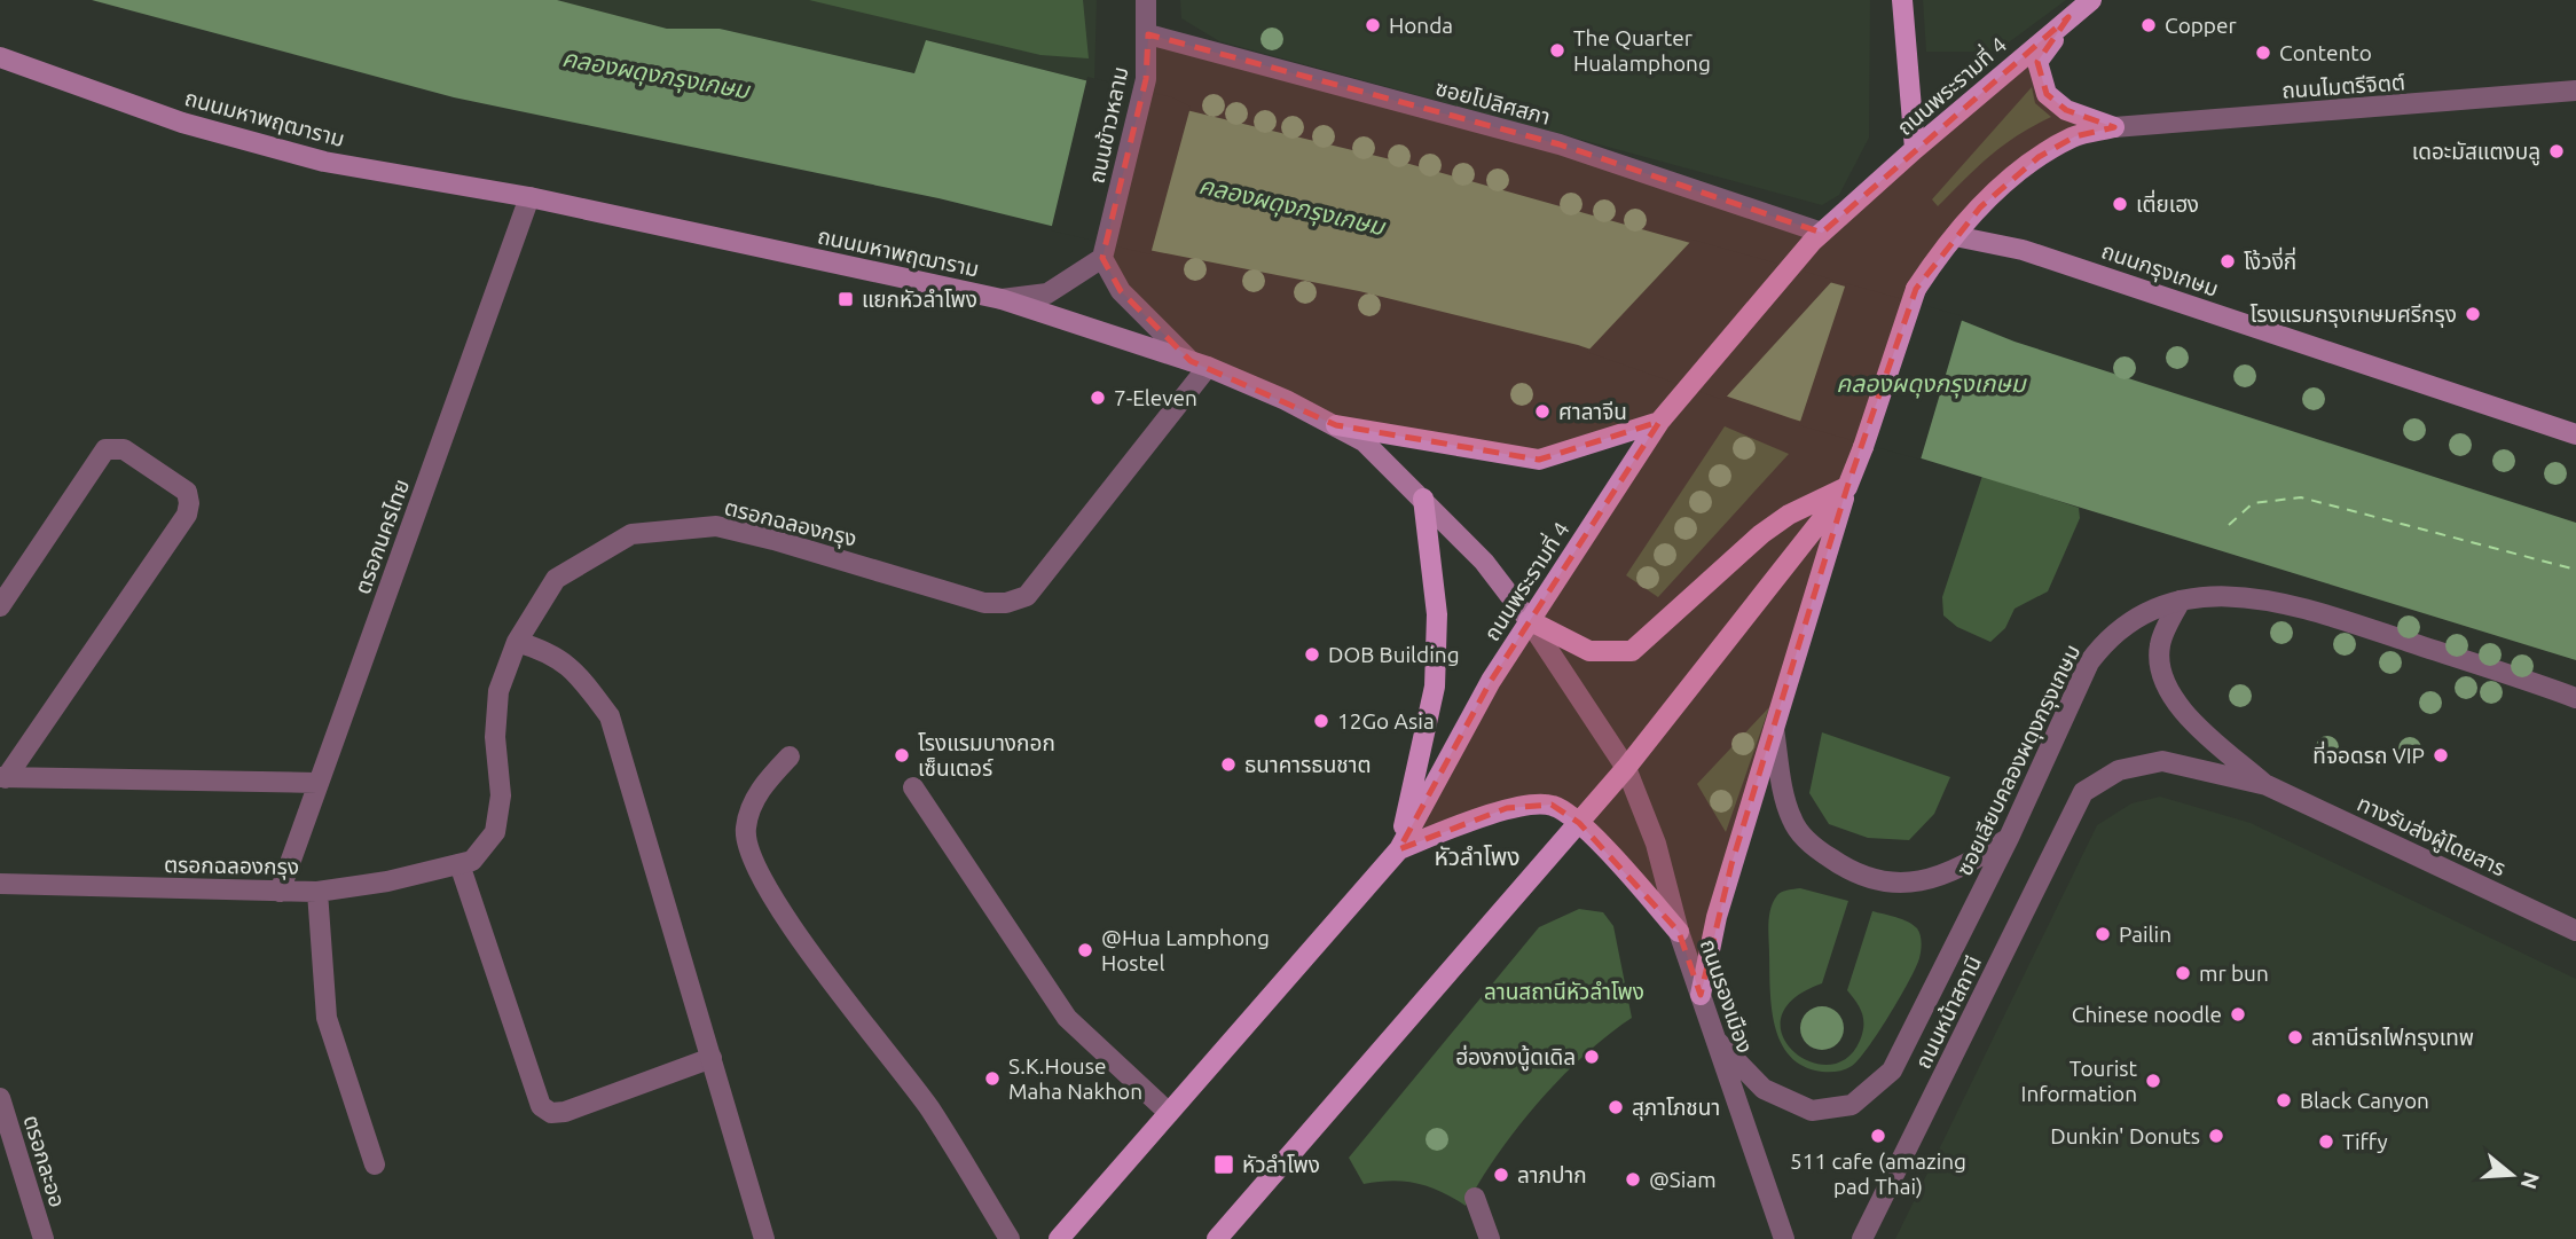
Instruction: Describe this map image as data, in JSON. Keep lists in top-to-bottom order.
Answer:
{
  "streets": {
    "main road": ["ถนนพระรามที่ 4", "ถนนมหาพฤฒาราม", "ถนนกรุงเกษม"],
    "street": [
      "ถนนไมตรีจิตต์",
      "ซอยโปลิศสภา",
      "ถนนข้าวหลาม",
      "ตรอกฉลองกรุง",
      "ตรอกนครไทย",
      "ซอยเลียบคลองผดุงกรุงเกษม",
      "ทางรับส่งผู้โดยสาร",
      "ถนนรองเมือง",
      "ถนนหน้าสถานี",
      "ตรอกละออ"
    ]
  },
  "crossings": [
    ["ถนนพระรามที่ 4", "ซอยโปลิศสภา"],
    ["ถนนพระรามที่ 4", "ถนนมหาพฤฒาราม"],
    ["ซอยโปลิศสภา", "ถนนข้าวหลาม"],
    ["ถนนมหาพฤฒาราม", "ตรอกฉลองกรุง"],
    ["ถนนมหาพฤฒาราม", "ตรอกนครไทย"],
    ["ถนนมหาพฤฒาราม", "ถนนรองเมือง"],
    ["ตรอกฉลองกรุง", "ตรอกนครไทย"],
    ["ซอยเลียบคลองผดุงกรุงเกษม", "ทางรับส่งผู้โดยสาร"],
    ["ซอยเลียบคลองผดุงกรุงเกษม", "ถนนรองเมือง"],
    ["ทางรับส่งผู้โดยสาร", "ถนนหน้าสถานี"]
  ],
  "districts": ["หัวลำโพง"],
  "water": ["คลองผดุงกรุงเกษม"],
  "parks": ["ลานสถานีหัวลำโพง"],
  "places": {
    "other": [
      "Honda",
      "Copper",
      "The Quarter Hualamphong",
      "Contento",
      "เดอะมัสแตงบลู",
      "เตี่ยเฮง",
      "โง้วงี่กี่",
      "โรงแรมกรุงเกษมศรีกรุง",
      "7-Eleven",
      "ศาลาจีน",
      "DOB Building",
      "12Go Asia",
      "โรงแรมบางกอก เซ็นเตอร์",
      "ที่จอดรถ VIP",
      "ธนาคารธนชาต",
      "Pailin",
      "@Hua Lamphong Hostel",
      "mr bun",
      "Chinese noodle",
      "สถานีรถไฟกรุงเทพ",
      "ฮ่องกงนู้ดเดิล",
      "S.K.House Maha Nakhon",
      "Tourist Information",
      "Black Canyon",
      "สุภาโภชนา",
      "511 cafe (amazing pad Thai)",
      "Dunkin' Donuts",
      "Tiffy",
      "ลาภปาก",
      "@Siam"
    ],
    "transit": ["แยกหัวลำโพง", "หัวลำโพง"]
  },
  "north": "right"
}
